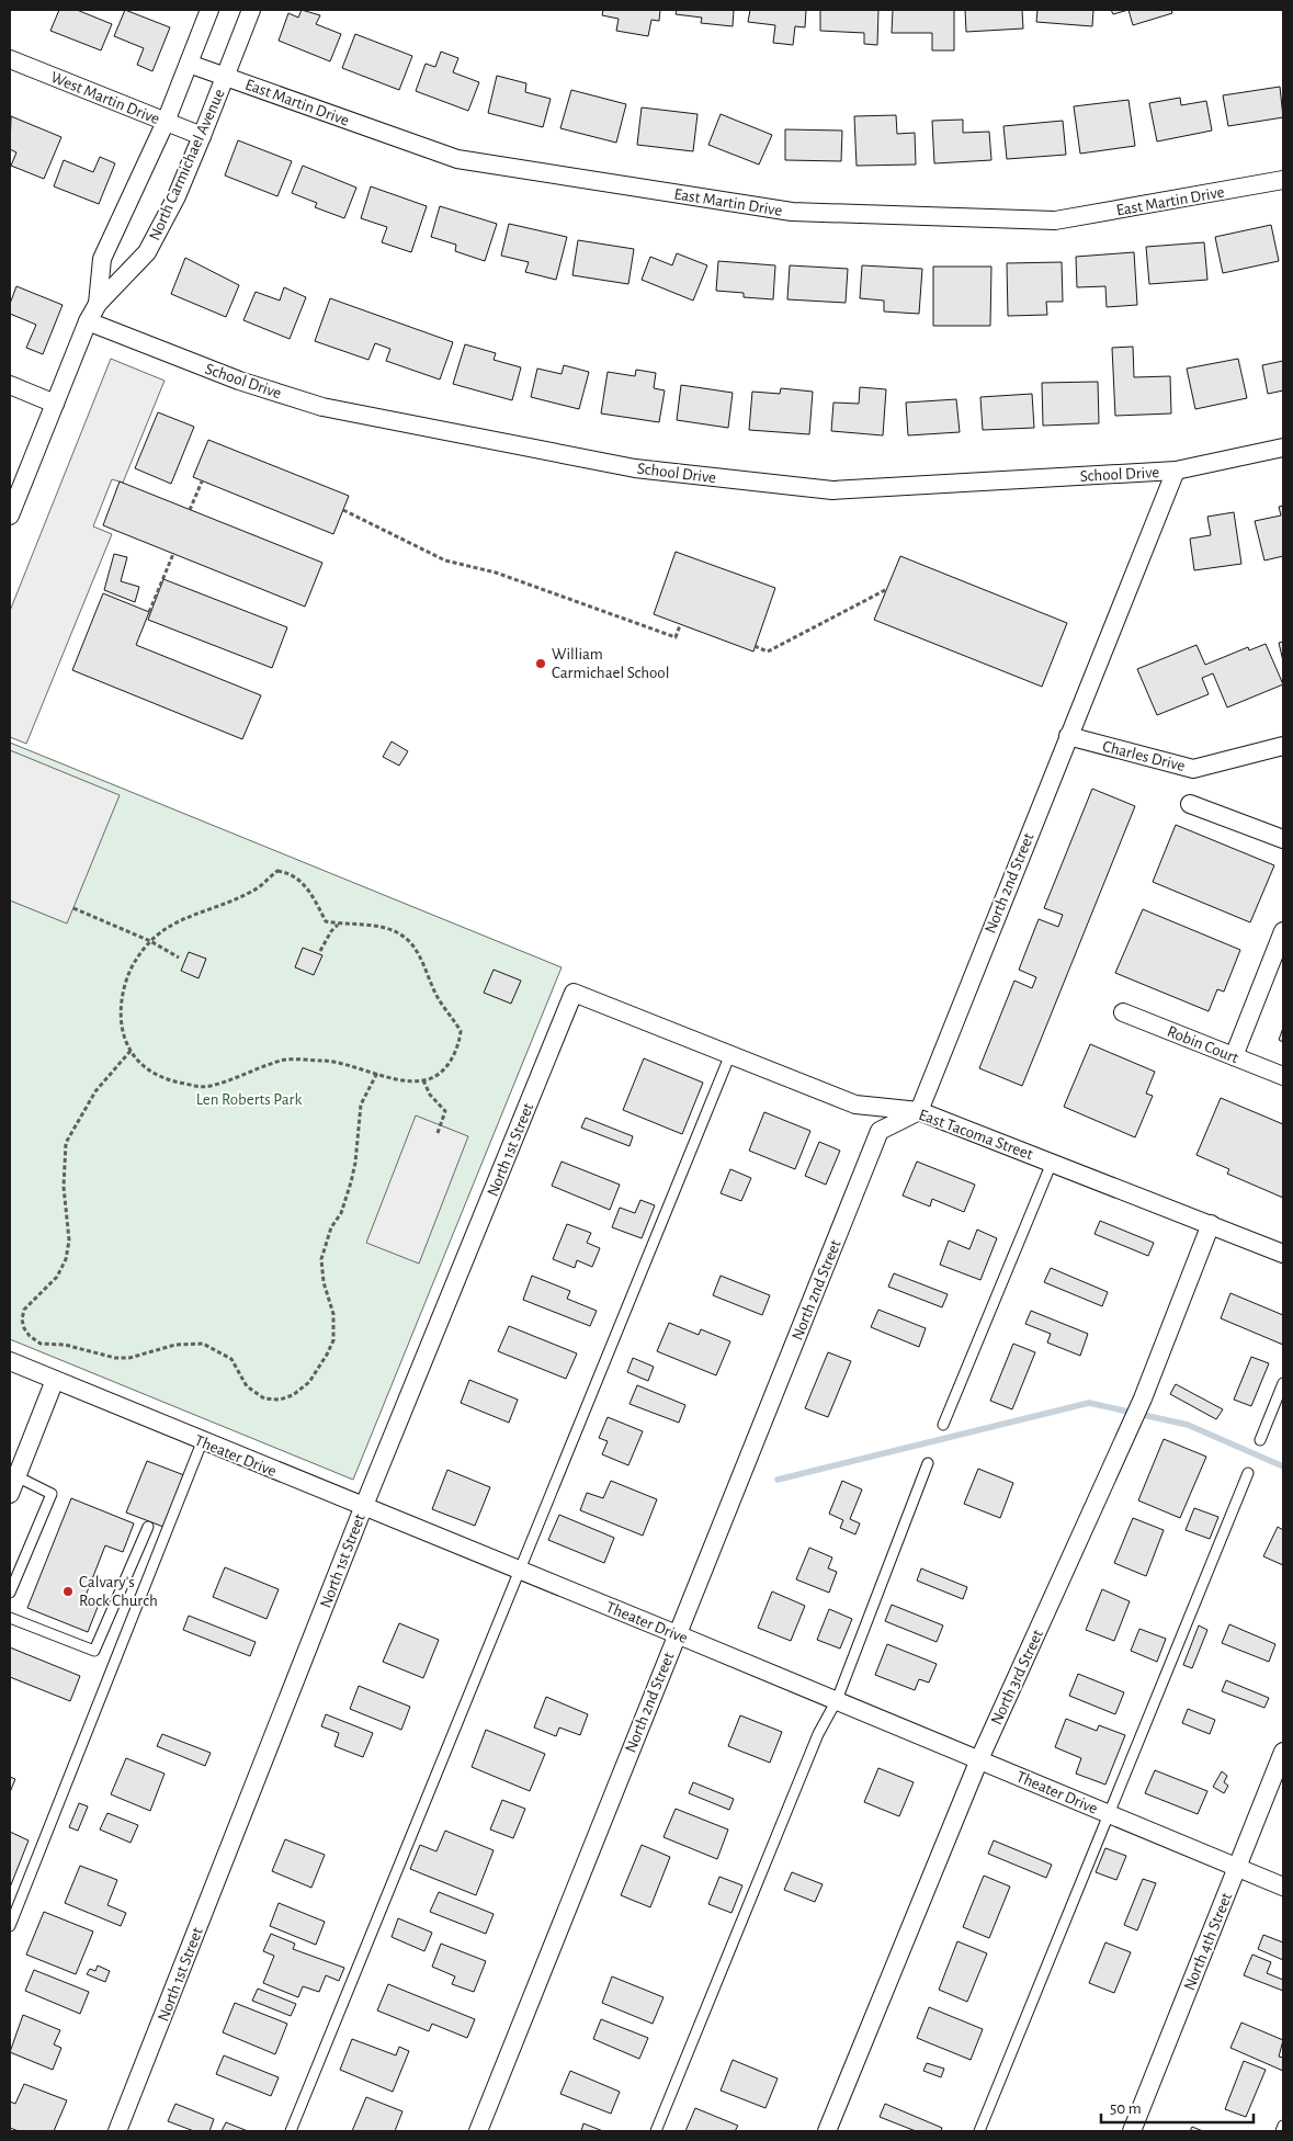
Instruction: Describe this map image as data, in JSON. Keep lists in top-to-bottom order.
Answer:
{
  "streets": {
    "street": [
      "West Martin Drive",
      "East Martin Drive",
      "North Carmichael Avenue",
      "School Drive",
      "Charles Drive",
      "North 2nd Street",
      "Robin Court",
      "East Tacoma Street",
      "North 1st Street",
      "Theater Drive",
      "North 3rd Street",
      "North 4th Street"
    ]
  },
  "crossings": [
    ["West Martin Drive", "North Carmichael Avenue"],
    ["East Martin Drive", "North Carmichael Avenue"],
    ["North Carmichael Avenue", "School Drive"],
    ["School Drive", "North 2nd Street"],
    ["Charles Drive", "North 2nd Street"],
    ["North 2nd Street", "East Tacoma Street"],
    ["North 2nd Street", "Theater Drive"],
    ["East Tacoma Street", "North 1st Street"],
    ["East Tacoma Street", "North 3rd Street"],
    ["North 1st Street", "Theater Drive"],
    ["Theater Drive", "North 3rd Street"],
    ["Theater Drive", "North 4th Street"]
  ],
  "parks": ["Len Roberts Park"],
  "places": ["William Carmichael School", "Calvary's Rock Church"],
  "scale_bar": "50 m"
}
